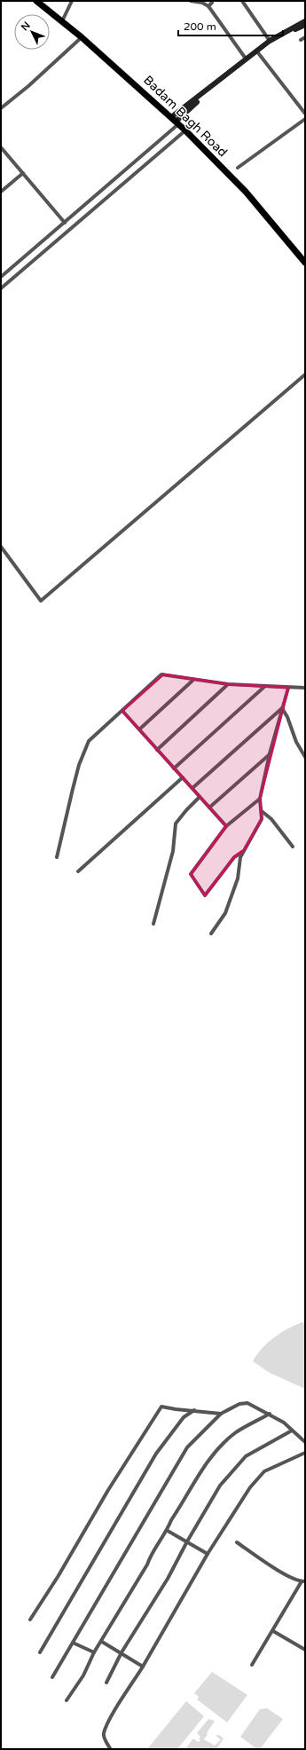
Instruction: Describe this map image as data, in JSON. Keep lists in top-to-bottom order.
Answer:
{
  "streets": {
    "main road": ["Badam Bagh Road"]
  },
  "scale_bar": "200 m",
  "north": "top left"
}
